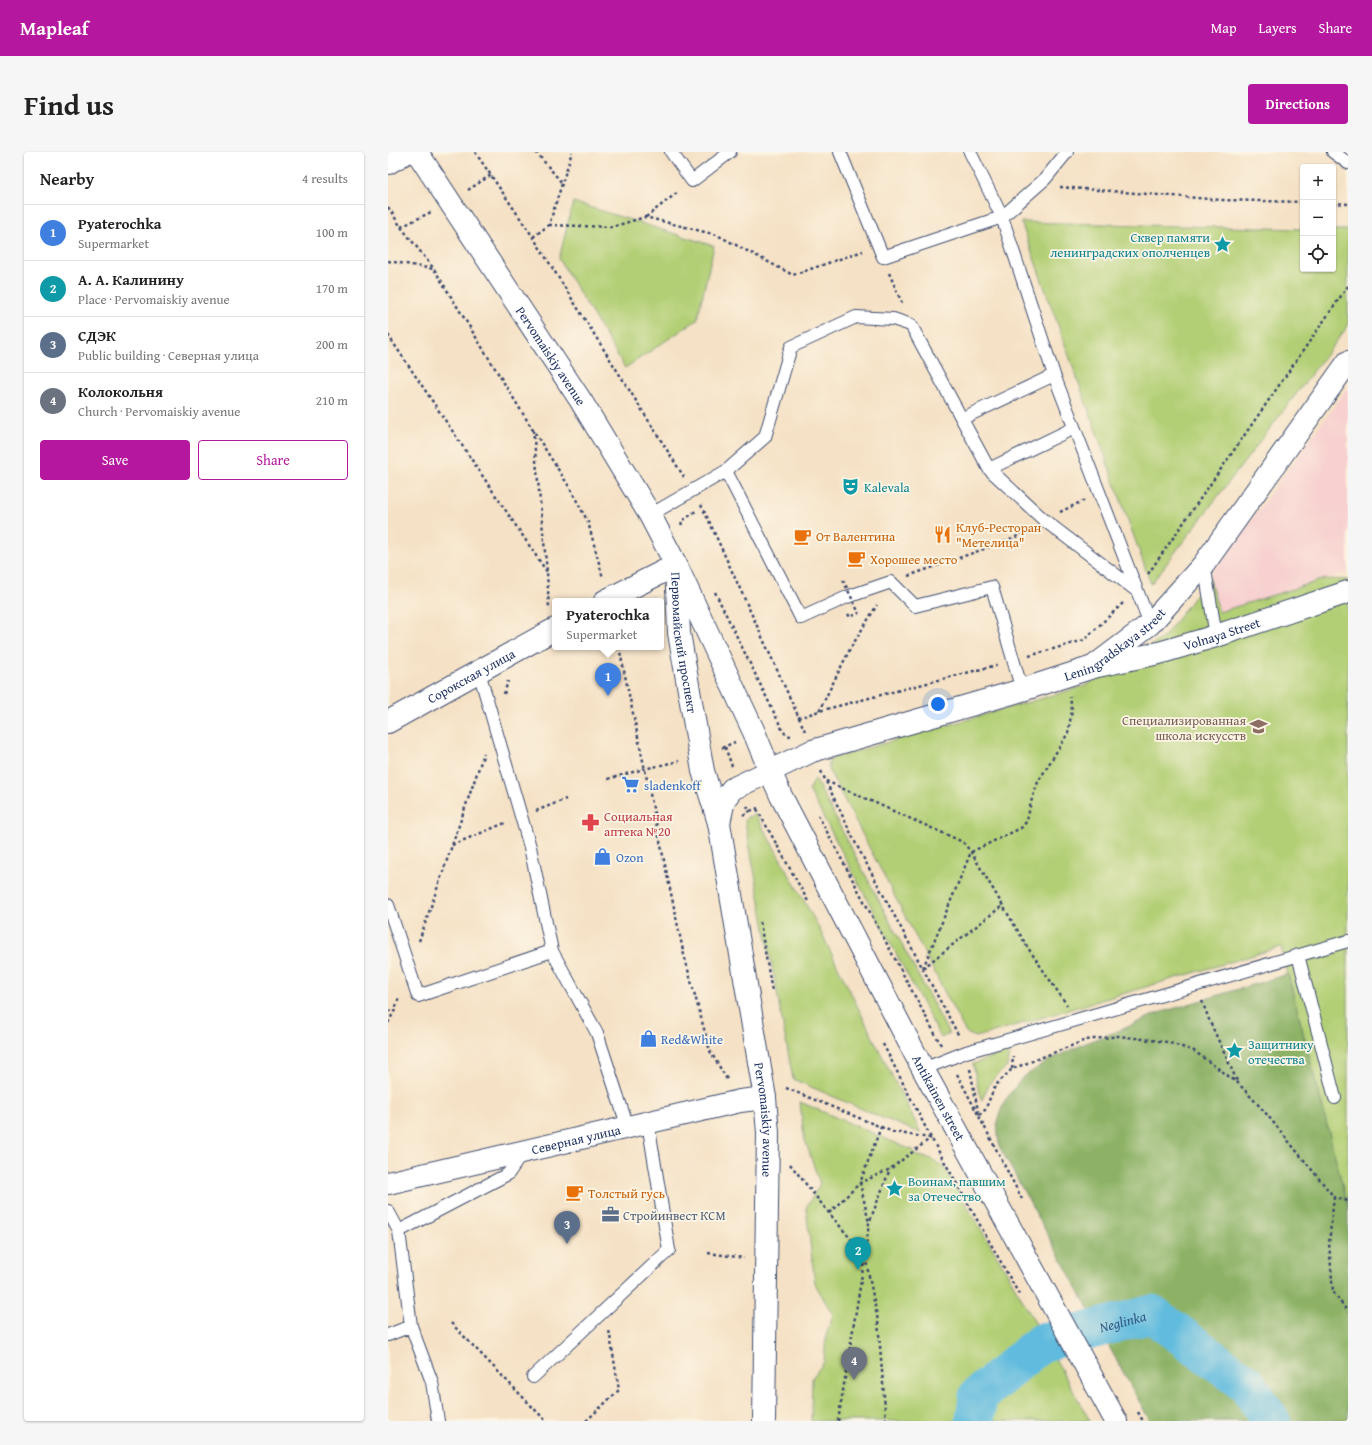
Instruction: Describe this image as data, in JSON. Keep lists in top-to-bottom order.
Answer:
{
  "streets": {
    "main road": [
      "Pervomaiskiy avenue",
      "Volnaya Street",
      "Первомайский проспект",
      "Leningradskaya street",
      "Сорокская улица",
      "Antikainen street",
      "Северная улица"
    ]
  },
  "crossings": [
    ["Pervomaiskiy avenue", "Первомайский проспект"],
    ["Pervomaiskiy avenue", "Leningradskaya street"],
    ["Pervomaiskiy avenue", "Северная улица"],
    ["Volnaya Street", "Leningradskaya street"],
    ["Первомайский проспект", "Leningradskaya street"],
    ["Первомайский проспект", "Antikainen street"],
    ["Leningradskaya street", "Antikainen street"]
  ],
  "water": ["Neglinka"],
  "places": {
    "place": ["Сквер памяти ленинградских ополченцев", "Защитнику отечества", "Воинам, павшим за Отечество"],
    "theatre": ["Kalevala"],
    "restaurant": ["Клуб-Ресторан \"Метелица\""],
    "cafe": ["От Валентина", "Хорошее место", "Толстый гусь"],
    "school or university": ["Специализированная школа искусств"],
    "supermarket": ["sladenkoff"],
    "pharmacy": ["Социальная аптека №20"],
    "shop": ["Ozon", "Red&White"],
    "office": ["Стройинвест КСМ"]
  },
  "page": {
    "header": "Mapleaf",
    "nav": ["Map", "Layers", "Share"],
    "title": "Find us",
    "buttons": [
      "Directions",
      ["Save", "Share"]
    ],
    "heading": ["Nearby", "4 results"],
    "map_buttons": ["+", "−"],
    "list": [
      {
        "mark": "1",
        "name": "Pyaterochka",
        "note": "Supermarket",
        "value": "100 m"
      },
      {
        "mark": "2",
        "name": "А. А. Калинину",
        "note": "Place · Pervomaiskiy avenue",
        "value": "170 m"
      },
      {
        "mark": "3",
        "name": "СДЭК",
        "note": "Public building · Северная улица",
        "value": "200 m"
      },
      {
        "mark": "4",
        "name": "Колокольня",
        "note": "Church · Pervomaiskiy avenue",
        "value": "210 m"
      }
    ],
    "popup": ["Pyaterochka", "Supermarket"],
    "pins": [
      "1",
      "3",
      "2",
      "4"
    ]
  }
}
